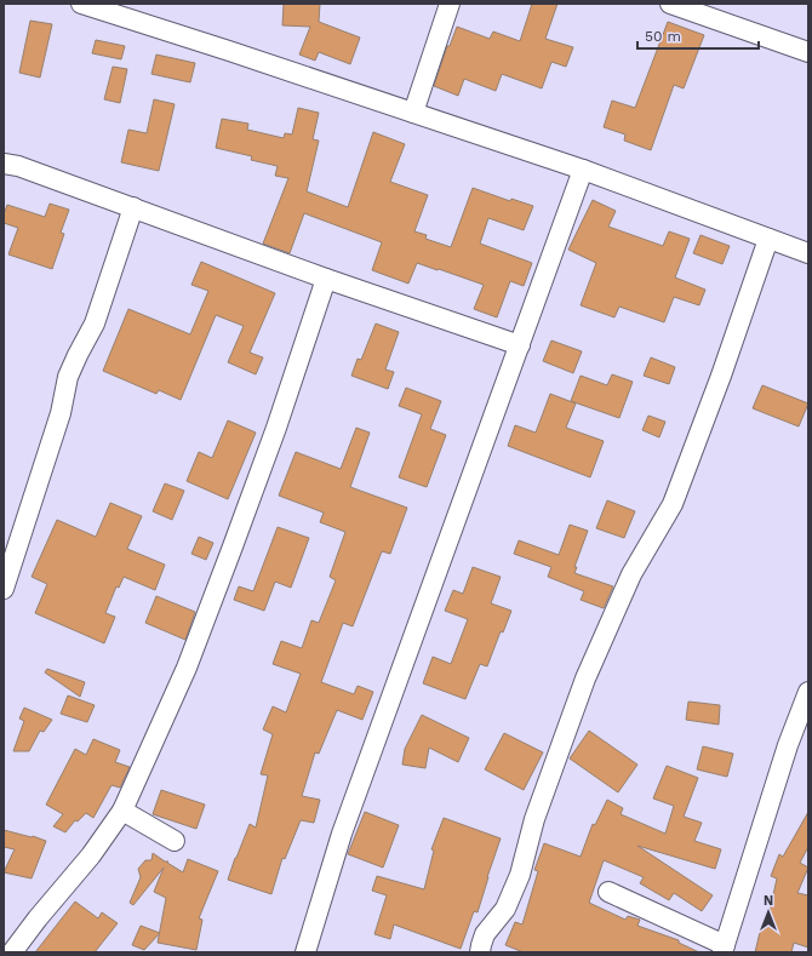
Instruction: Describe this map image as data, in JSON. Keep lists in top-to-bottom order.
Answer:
{
  "scale_bar": "50 m",
  "north": "top"
}
